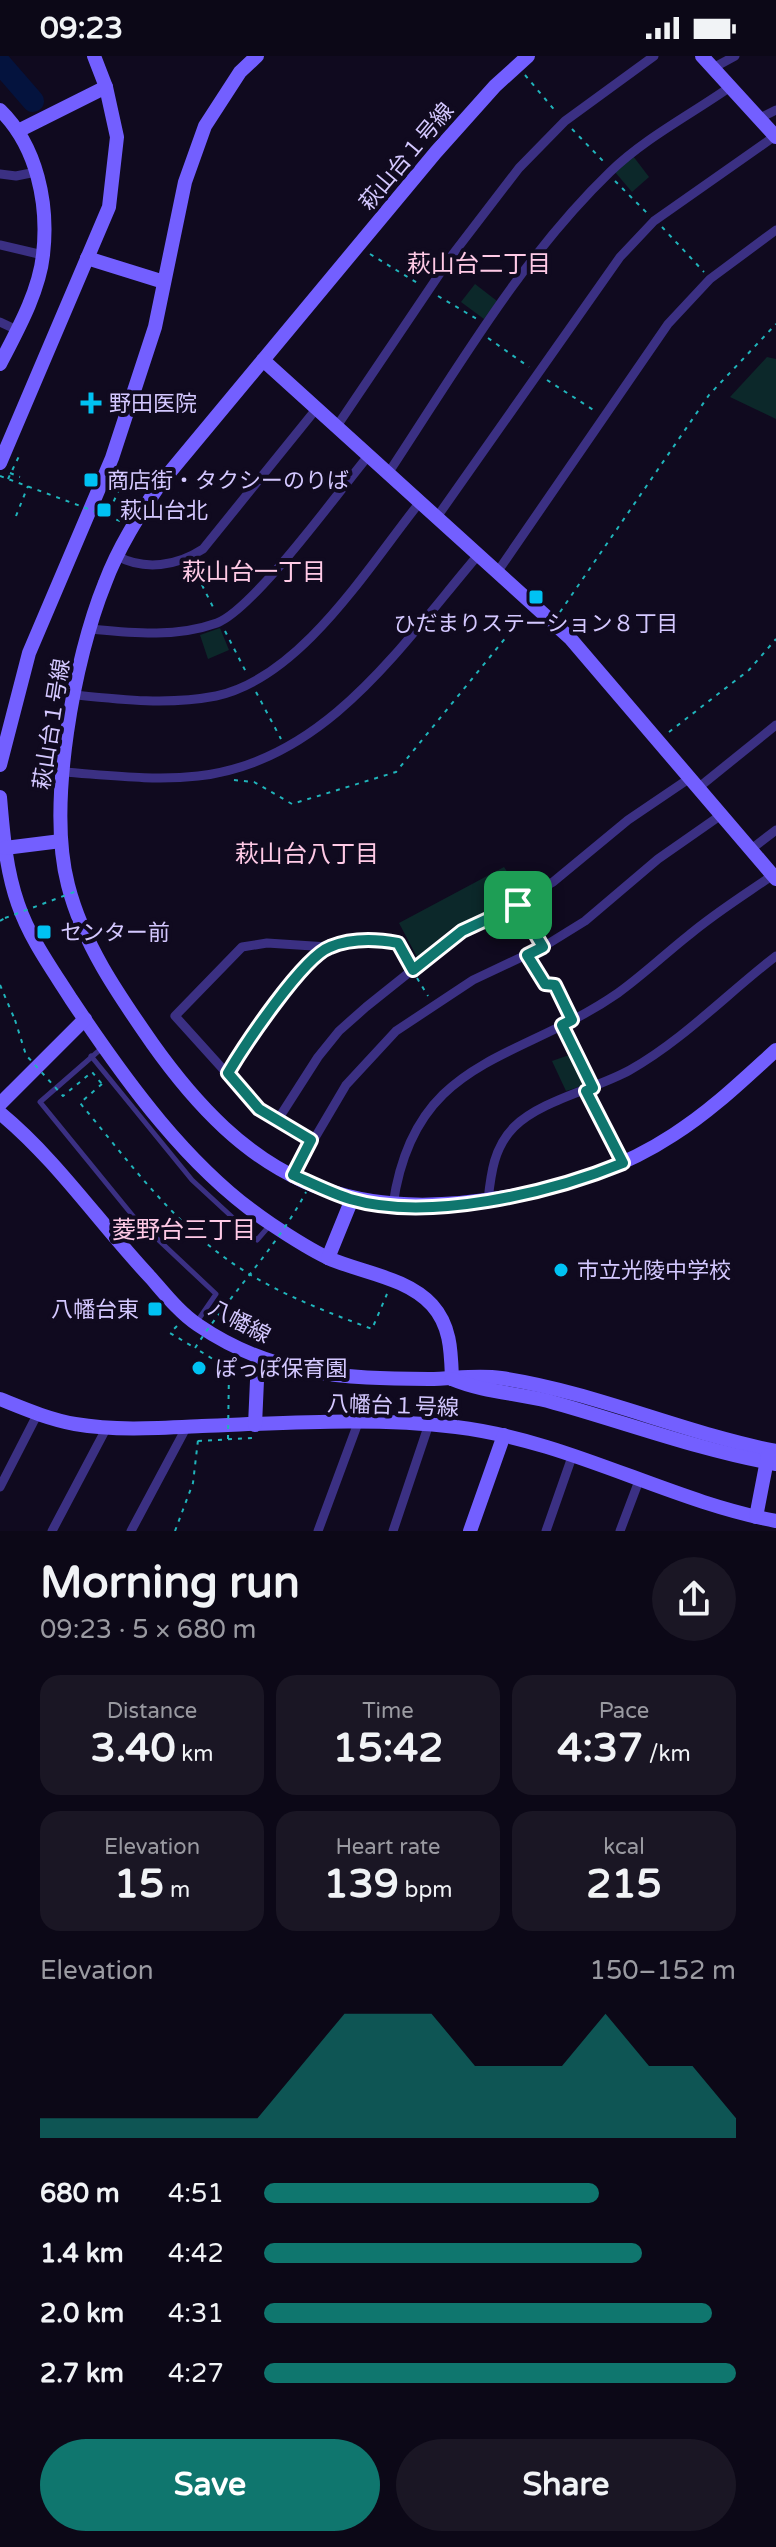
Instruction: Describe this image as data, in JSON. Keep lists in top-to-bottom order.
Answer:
{
  "streets": {
    "street": ["萩山台１号線", "八幡線", "八幡台１号線"]
  },
  "districts": [
    "萩山台二丁目",
    "萩山台一丁目",
    "萩山台八丁目",
    "菱野台三丁目"
  ],
  "places": {
    "health": ["野田医院"],
    "transit": [
      "商店街・タクシーのりば",
      "萩山台北",
      "ひだまりステーション８丁目",
      "センター前",
      "八幡台東"
    ],
    "other": ["市立光陵中学校", "ぽっぽ保育園"]
  },
  "page": {
    "status": "09:23",
    "heading": ["Morning run", "09:23 · 5 × 680 m"],
    "stats": [
      ["Distance", "3.40 km"],
      ["Time", "15:42"],
      ["Pace", "4:37 /km"],
      ["Elevation", "15 m"],
      ["Heart rate", "139 bpm"],
      ["kcal", "215"]
    ],
    "chart": ["Elevation", "150–152 m"],
    "list": [
      {
        "name": "680 m",
        "note": "4:51"
      },
      {
        "name": "1.4 km",
        "note": "4:42"
      },
      {
        "name": "2.0 km",
        "note": "4:31"
      },
      {
        "name": "2.7 km",
        "note": "4:27"
      }
    ],
    "buttons": ["Save", "Share"]
  }
}
